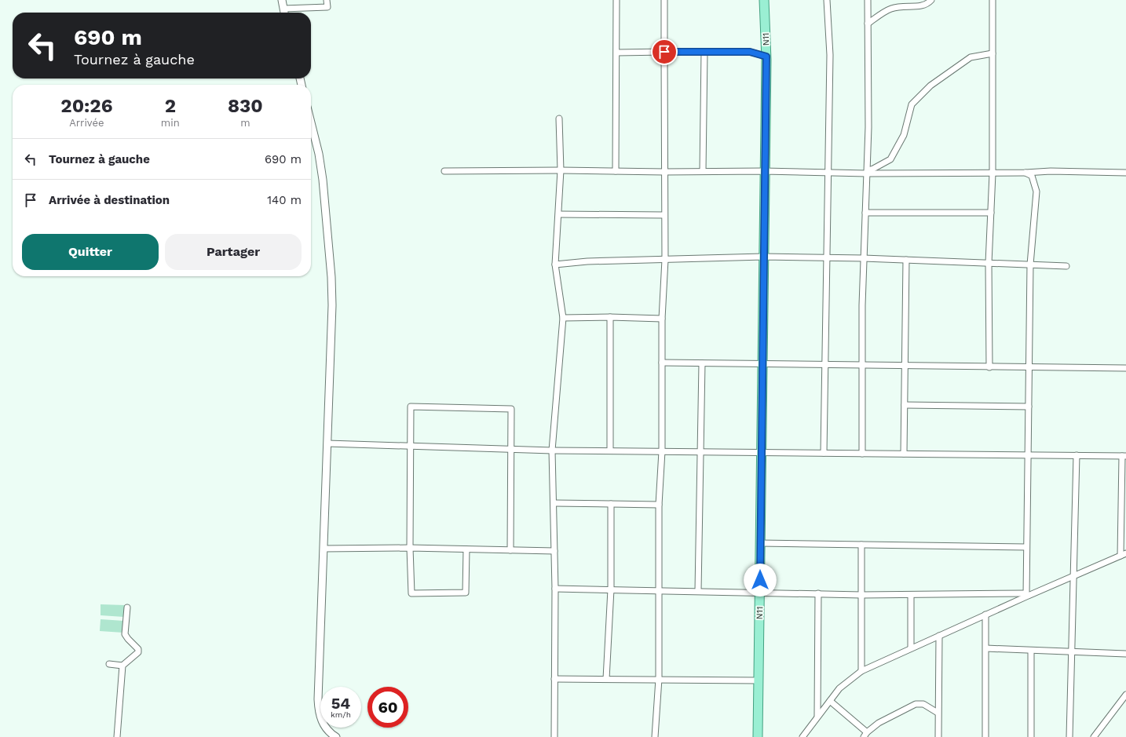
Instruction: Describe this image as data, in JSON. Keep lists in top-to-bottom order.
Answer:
{
  "streets": {
    "main road": ["N11"]
  },
  "page": {
    "turn": ["690 m", "Tournez à gauche"],
    "eta": [
      "20:26",
      "Arrivée",
      "2",
      "min",
      "830",
      "m"
    ],
    "list": [
      {
        "name": "Tournez à gauche",
        "value": "690 m"
      },
      {
        "name": "Arrivée à destination",
        "value": "140 m"
      }
    ],
    "buttons": ["Quitter", "Partager"],
    "speed": "54 km/h",
    "limit": "60"
  }
}
